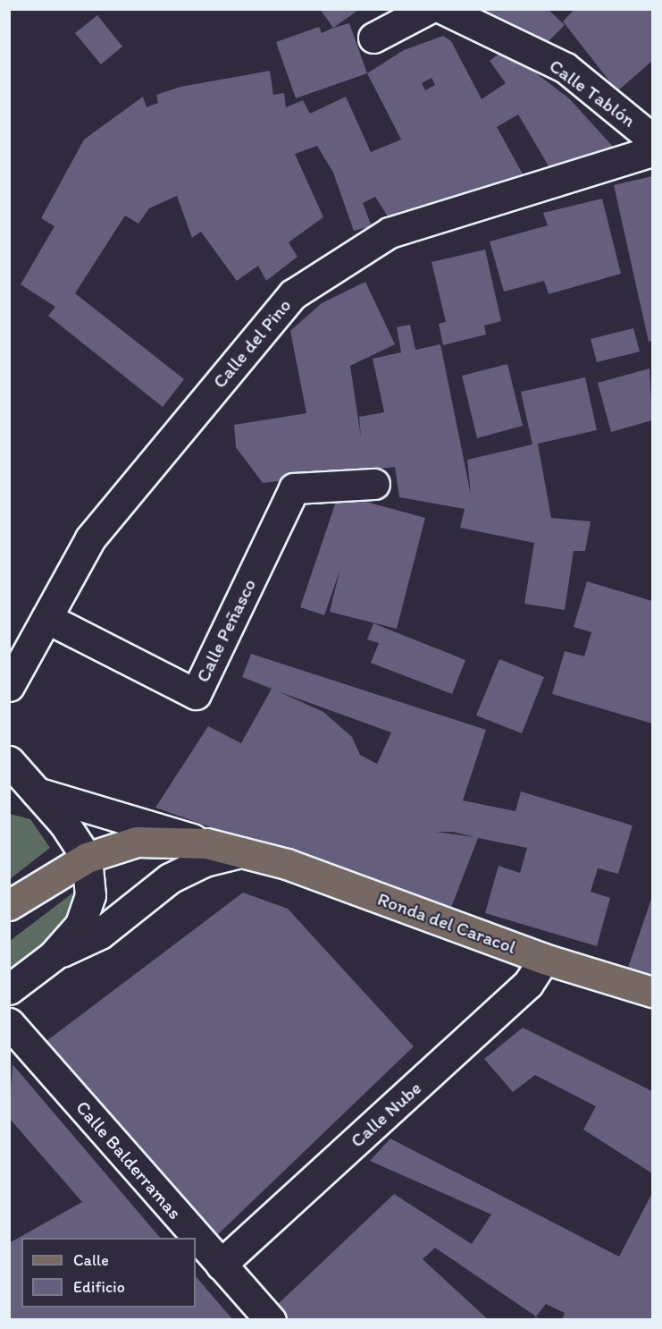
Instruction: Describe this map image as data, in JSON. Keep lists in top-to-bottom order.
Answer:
{
  "streets": {
    "main road": ["Ronda del Caracol"],
    "street": [
      "Calle Tablón",
      "Calle del Pino",
      "Calle Peñasco",
      "Calle Nube",
      "Calle Balderramas"
    ]
  },
  "crossings": [
    ["Calle del Pino", "Calle Peñasco"],
    ["Ronda del Caracol", "Calle Nube"],
    ["Calle Nube", "Calle Balderramas"]
  ],
  "legend": ["Calle", "Edificio"]
}
